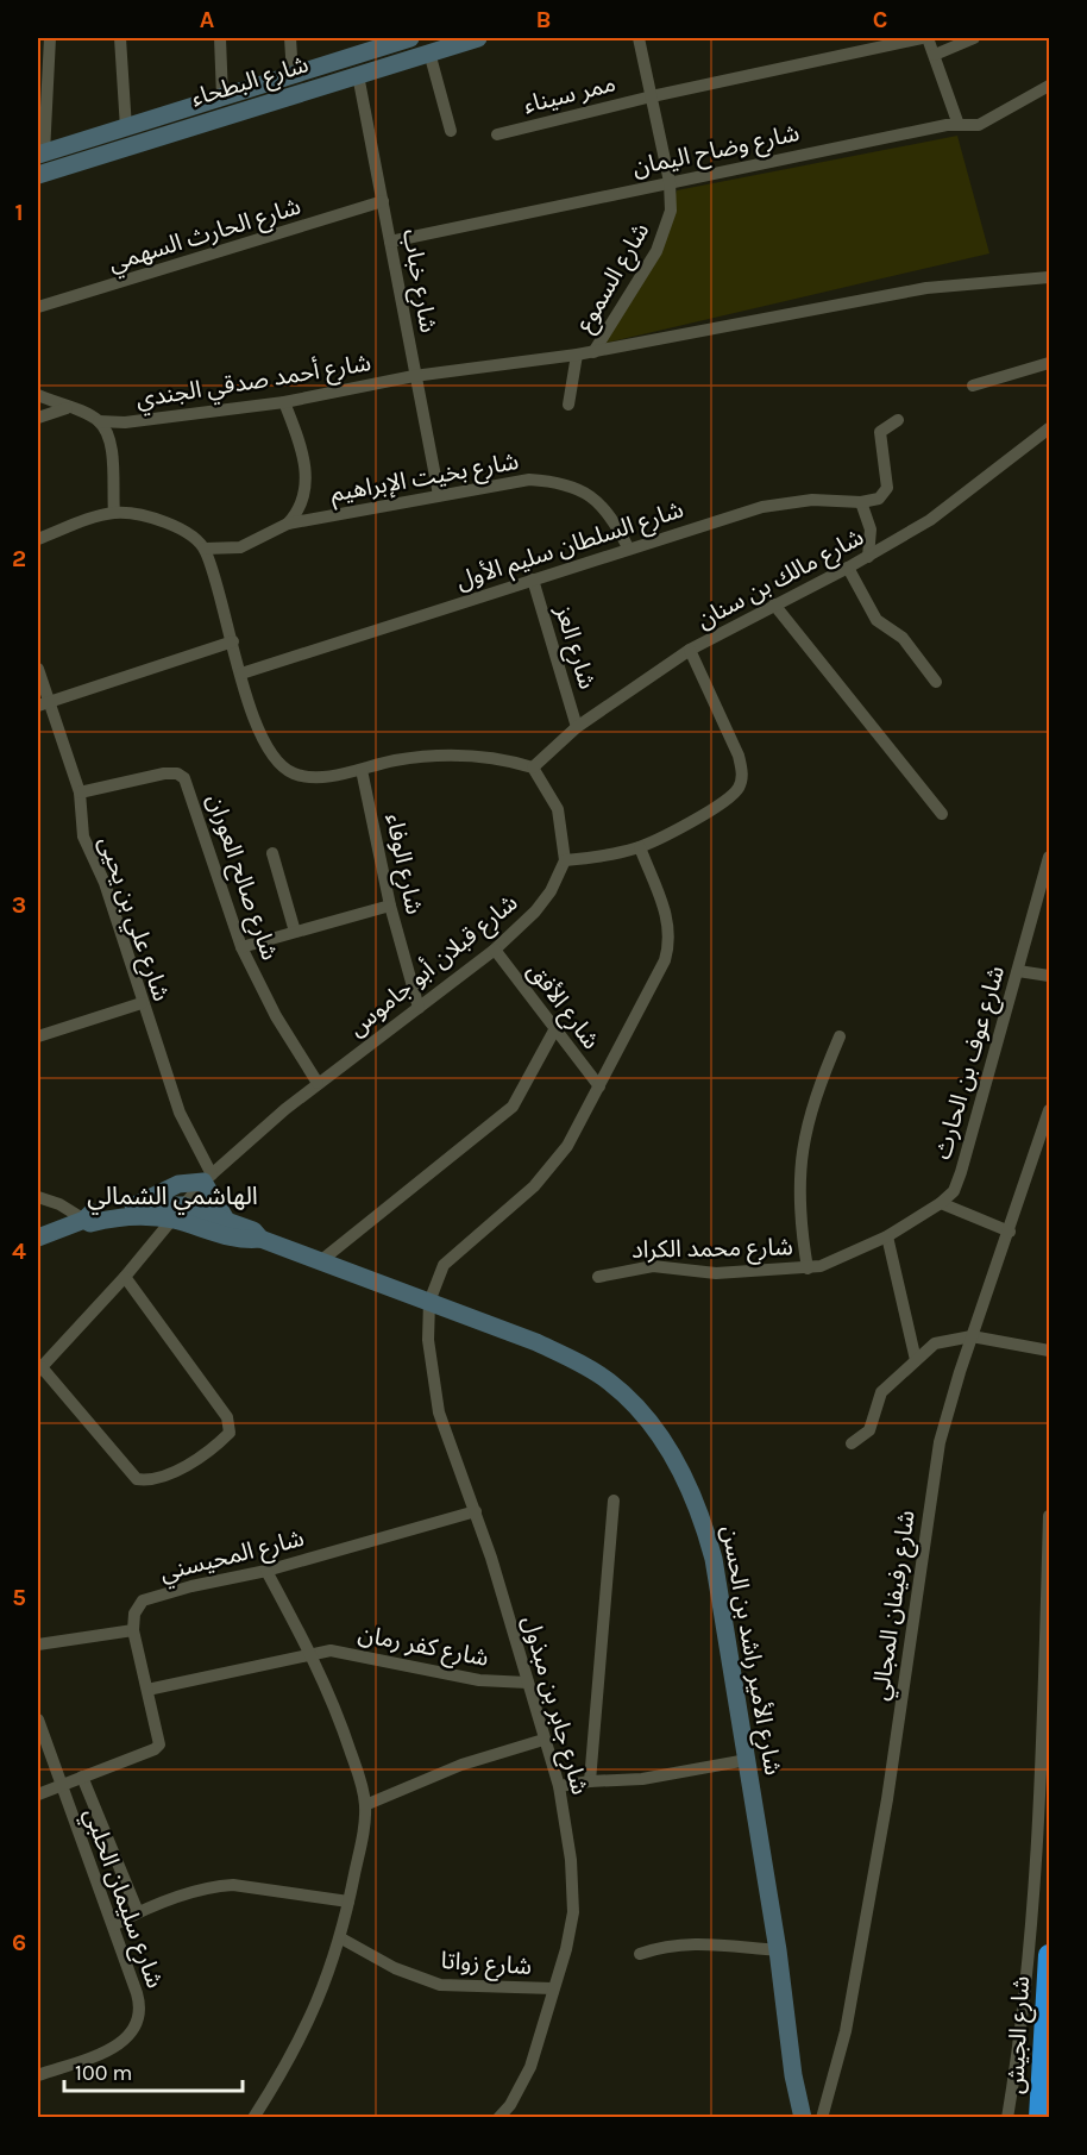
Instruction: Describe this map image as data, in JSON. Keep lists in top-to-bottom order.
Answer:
{
  "streets": {
    "highway": ["شارع الجيش"],
    "street": [
      "شارع البطحاء",
      "ممر سيناء",
      "شارع وضاح اليمان",
      "شارع الحارث السهمي",
      "شارع السموع",
      "شارع خباب",
      "شارع أحمد صدقي الجندي",
      "شارع بخيت الإبراهيم",
      "شارع السلطان سليم الأول",
      "شارع مالك بن سنان",
      "شارع العز",
      "شارع الوفاء",
      "شارع صالح العوران",
      "شارع علي بن يحيى",
      "شارع قبلان أبو جاموس",
      "شارع الأفق",
      "شارع عوف بن الحارث",
      "شارع محمد الكراد",
      "شارع المحيسني",
      "شارع رفيفان المجالي",
      "شارع كفر رمان",
      "شارع الأمير راشد بن الحسن",
      "شارع جابر بن مبذول",
      "شارع سليمان الحلبي",
      "شارع زواتا"
    ]
  },
  "crossings": [
    ["شارع البطحاء", "شارع خباب"],
    ["ممر سيناء", "شارع السموع"],
    ["شارع وضاح اليمان", "شارع السموع"],
    ["شارع وضاح اليمان", "شارع خباب"],
    ["شارع الحارث السهمي", "شارع خباب"],
    ["شارع السموع", "شارع خباب"],
    ["شارع السموع", "شارع أحمد صدقي الجندي"],
    ["شارع خباب", "شارع أحمد صدقي الجندي"],
    ["شارع خباب", "شارع بخيت الإبراهيم"],
    ["شارع بخيت الإبراهيم", "شارع السلطان سليم الأول"],
    ["شارع السلطان سليم الأول", "شارع العز"],
    ["شارع مالك بن سنان", "شارع العز"],
    ["شارع الوفاء", "شارع قبلان أبو جاموس"],
    ["شارع صالح العوران", "شارع علي بن يحيى"],
    ["شارع صالح العوران", "شارع قبلان أبو جاموس"],
    ["شارع علي بن يحيى", "شارع قبلان أبو جاموس"],
    ["شارع قبلان أبو جاموس", "شارع الأفق"],
    ["شارع قبلان أبو جاموس", "شارع الأمير راشد بن الحسن"],
    ["شارع الأفق", "شارع جابر بن مبذول"],
    ["شارع عوف بن الحارث", "شارع محمد الكراد"],
    ["شارع المحيسني", "شارع جابر بن مبذول"],
    ["شارع كفر رمان", "شارع جابر بن مبذول"],
    ["شارع الأمير راشد بن الحسن", "شارع جابر بن مبذول"],
    ["شارع جابر بن مبذول", "شارع زواتا"]
  ],
  "districts": ["الهاشمي الشمالي"],
  "scale_bar": "100 m",
  "grid": {
    "columns": ["A", "B", "C"],
    "rows": [
      "1",
      "2",
      "3",
      "4",
      "5",
      "6"
    ]
  }
}
